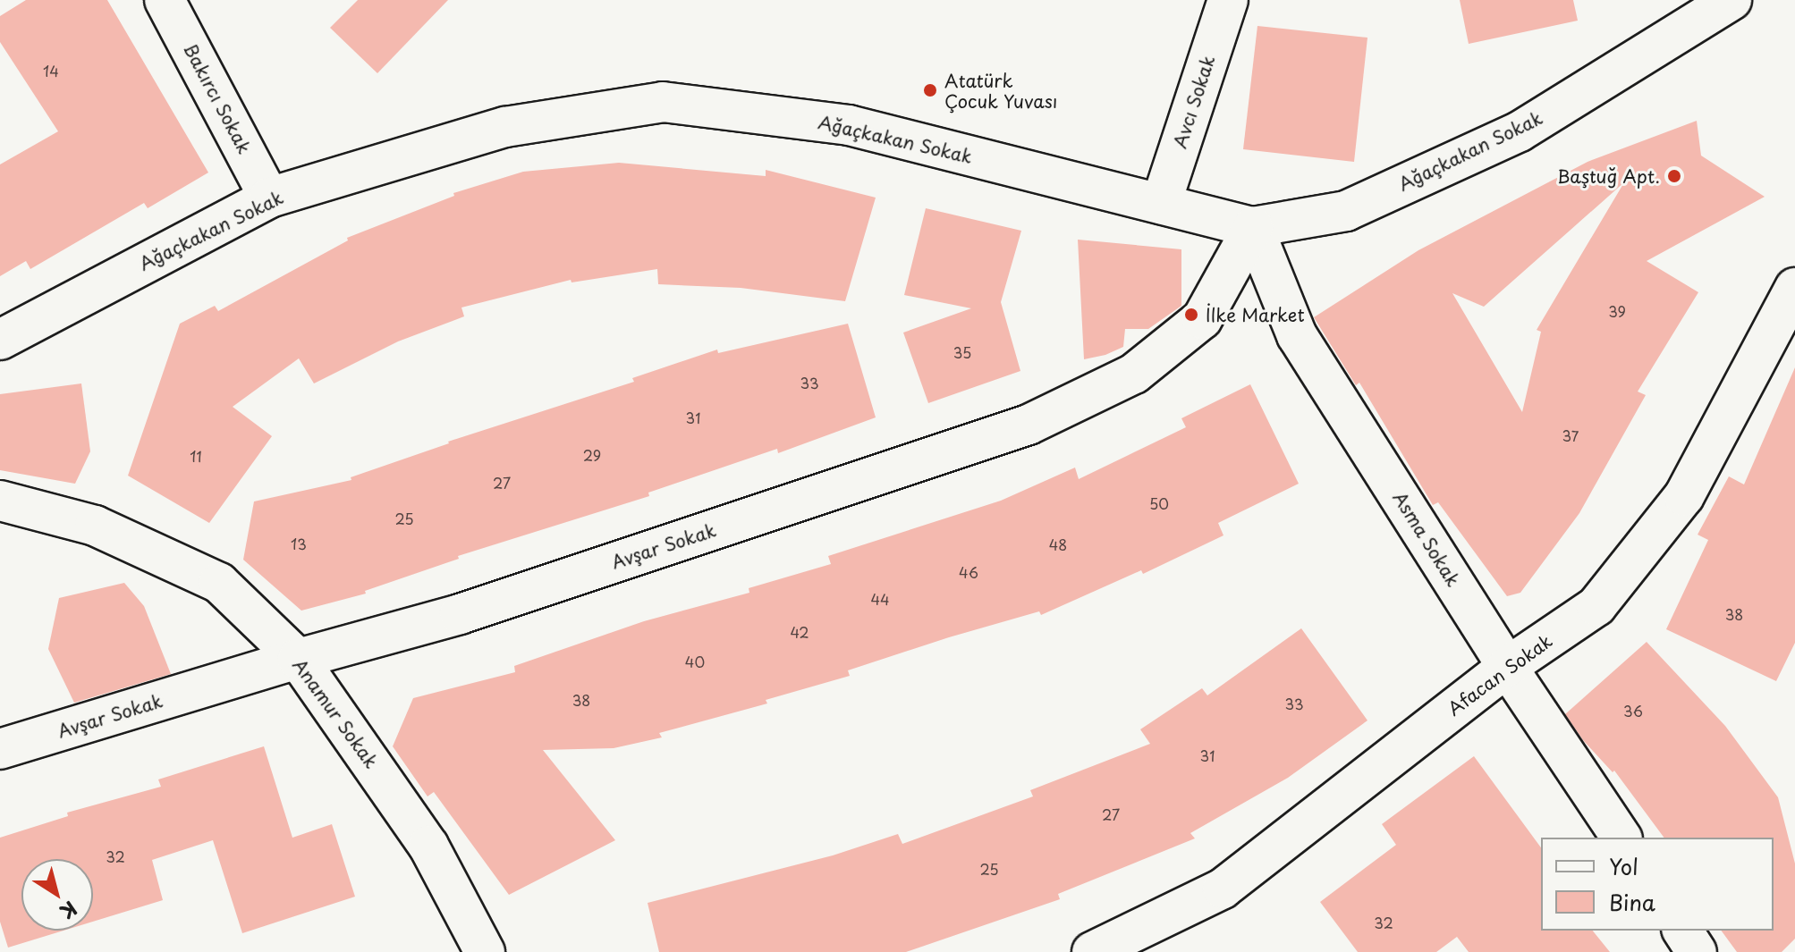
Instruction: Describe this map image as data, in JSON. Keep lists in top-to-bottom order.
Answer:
{
  "streets": {
    "street": [
      "Bakırcı Sokak",
      "Avcı Sokak",
      "Ağaçkakan Sokak",
      "Asma Sokak",
      "Avşar Sokak",
      "Afacan Sokak",
      "Anamur Sokak"
    ]
  },
  "crossings": [
    ["Bakırcı Sokak", "Ağaçkakan Sokak"],
    ["Avcı Sokak", "Ağaçkakan Sokak"],
    ["Ağaçkakan Sokak", "Asma Sokak"],
    ["Ağaçkakan Sokak", "Avşar Sokak"],
    ["Asma Sokak", "Avşar Sokak"],
    ["Asma Sokak", "Afacan Sokak"],
    ["Avşar Sokak", "Anamur Sokak"]
  ],
  "places": ["Atatürk Çocuk Yuvası", "Baştuğ Apt.", "İlke Market"],
  "house_numbers": [
    "14",
    "39",
    "35",
    "33",
    "31",
    "37",
    "29",
    "11",
    "27",
    "50",
    "25",
    "13",
    "48",
    "46",
    "44",
    "38",
    "42",
    "40",
    "38",
    "33",
    "36",
    "31",
    "27",
    "32",
    "25",
    "32"
  ],
  "legend": ["Yol", "Bina"],
  "north": "bottom right"
}
